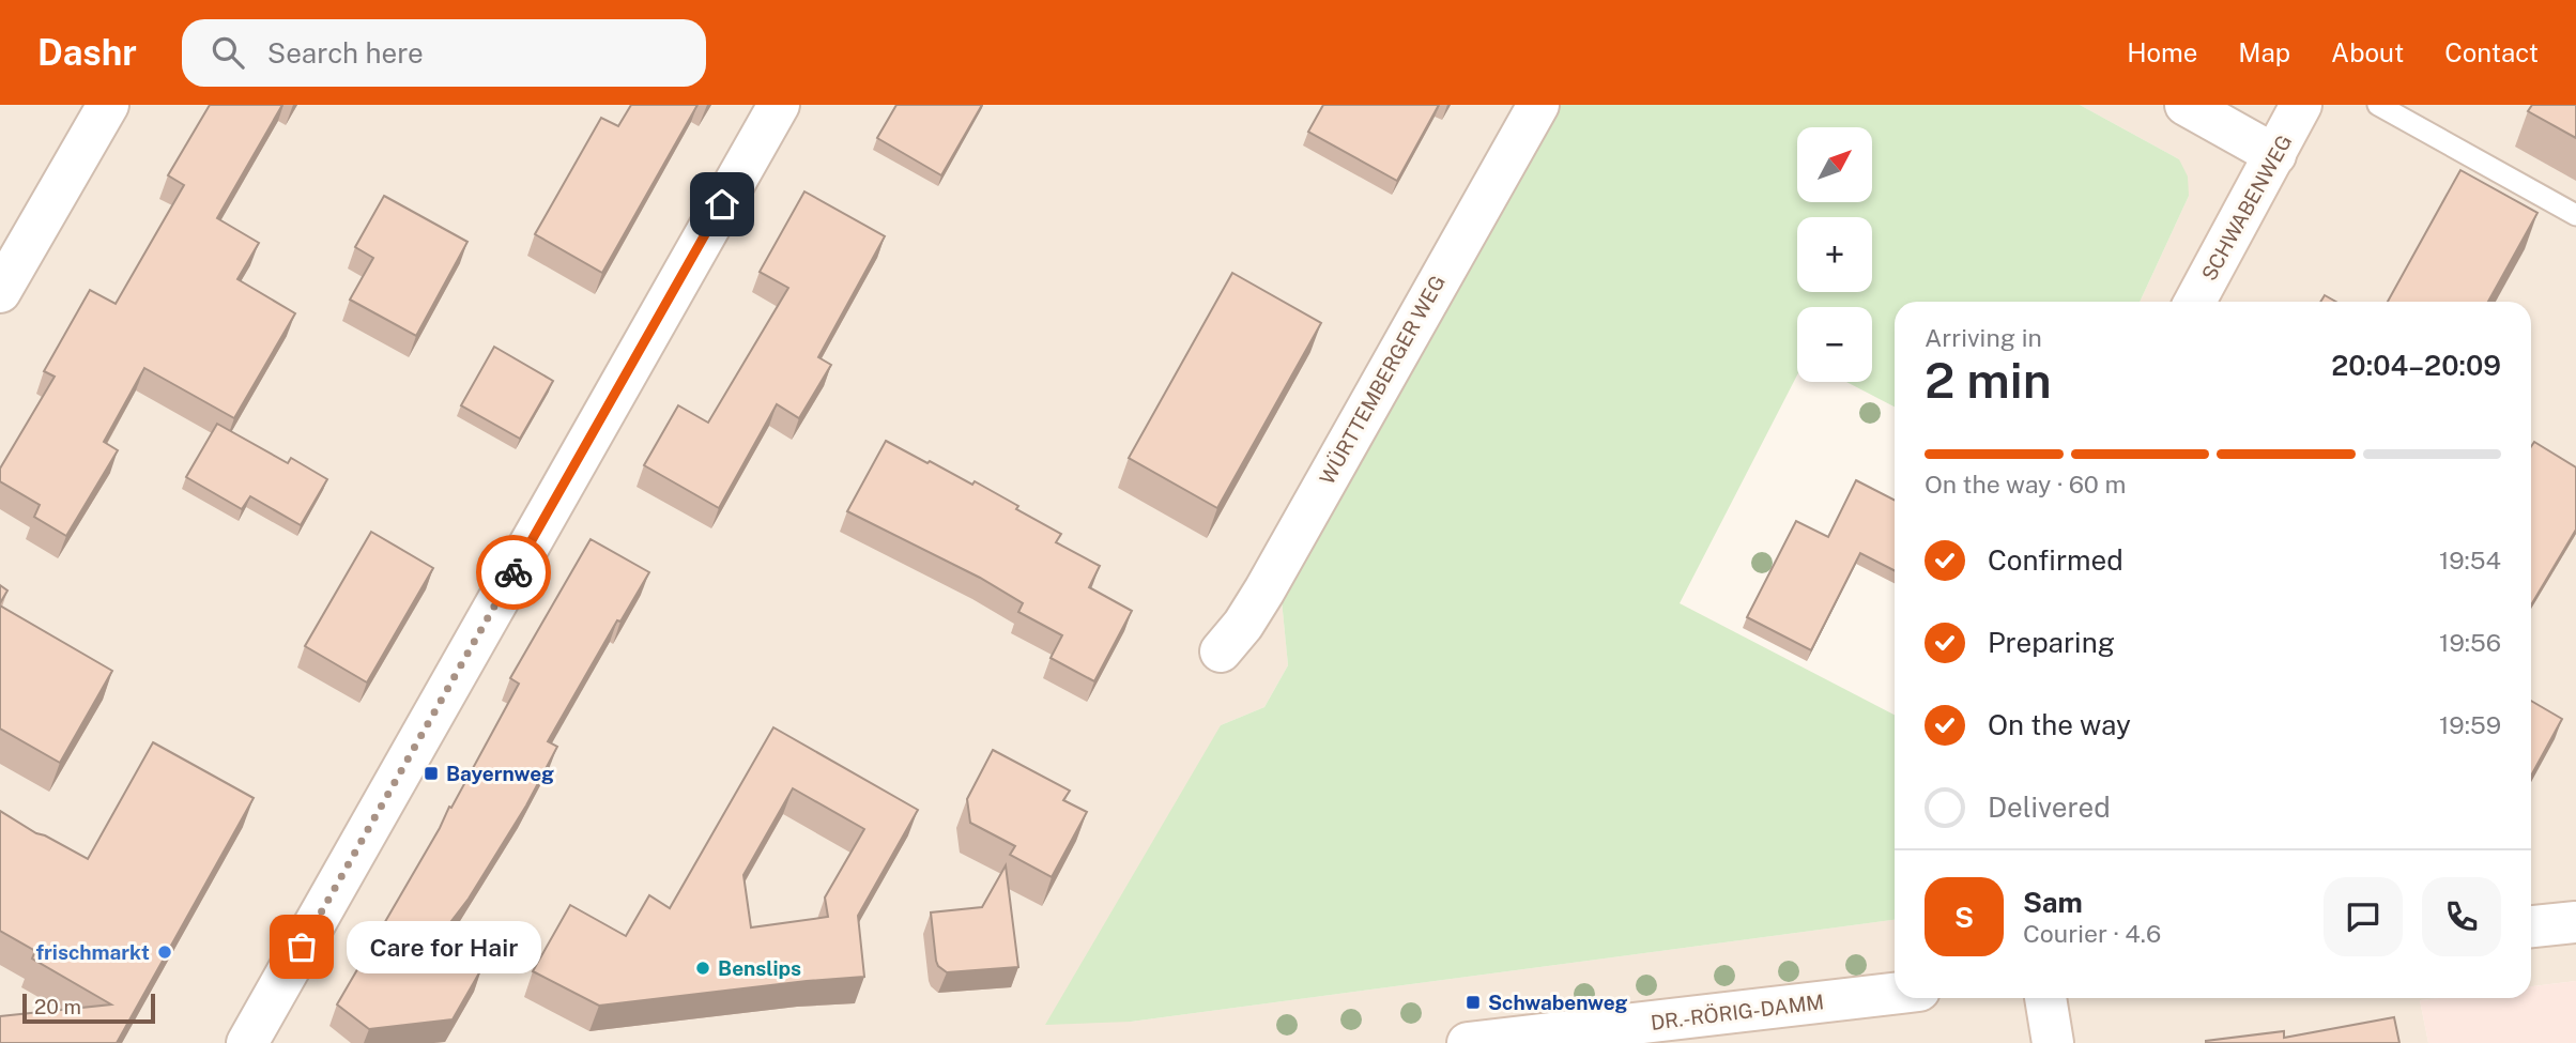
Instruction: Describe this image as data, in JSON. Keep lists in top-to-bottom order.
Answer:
{
  "streets": {
    "street": ["SCHWABENWEG", "WÜRTTEMBERGER WEG", "DR.-RÖRIG-DAMM"]
  },
  "places": {
    "transit": ["Bayernweg", "Schwabenweg"],
    "other": ["Care for Hair", "frischmarkt", "Benslips"]
  },
  "scale_bar": "20 m",
  "north": "top right",
  "page": {
    "header": "Dashr",
    "search": "Search here",
    "nav": [
      "Home",
      "Map",
      "About",
      "Contact"
    ],
    "map_buttons": ["+", "−"],
    "heading": ["2 min", "Arriving in", "20:04–20:09"],
    "panel": ["Sam", "Courier · 4.6"],
    "bar": "On the way · 60 m",
    "list": [
      ["Confirmed", "19:54"],
      ["Preparing", "19:56"],
      ["On the way", "19:59"],
      "Delivered"
    ],
    "round": "S",
    "bubble": "Care for Hair",
    "scale": "20 m"
  }
}
